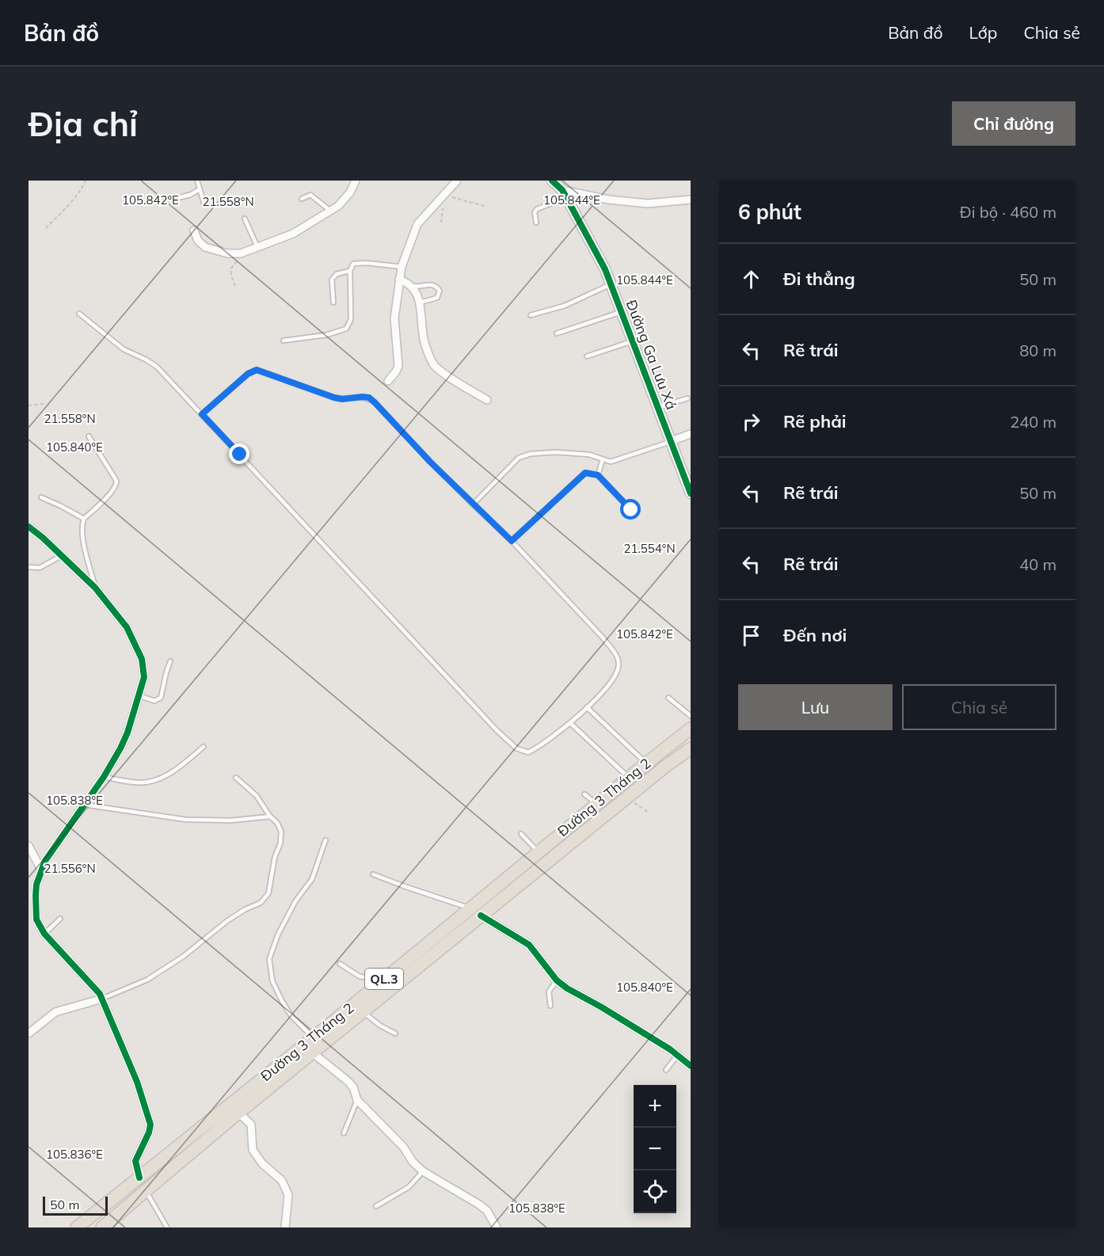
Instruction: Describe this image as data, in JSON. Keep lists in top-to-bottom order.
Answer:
{
  "streets": {
    "highway": ["Đường 3 Tháng 2", "QL.3"],
    "street": ["Đường Ga Lưu Xá"]
  },
  "scale_bar": "50 m",
  "page": {
    "header": "Bản đồ",
    "nav": ["Bản đồ", "Lớp", "Chia sẻ"],
    "buttons": [
      "Chỉ đường",
      ["Lưu", "Chia sẻ"]
    ],
    "title": "Địa chỉ",
    "heading": ["6 phút", "Đi bộ · 460 m"],
    "list": [
      ["Đi thẳng", "50 m"],
      ["Rẽ trái", "80 m"],
      ["Rẽ phải", "240 m"],
      ["Rẽ trái", "50 m"],
      ["Rẽ trái", "40 m"],
      "Đến nơi"
    ],
    "map_buttons": ["+", "−"],
    "scale": "50 m"
  },
  "coordinates": [
    "105.842°E",
    "105.844°E",
    "21.558°N",
    "105.840°E",
    "21.554°N",
    "105.838°E",
    "21.556°N",
    "105.836°E"
  ]
}
